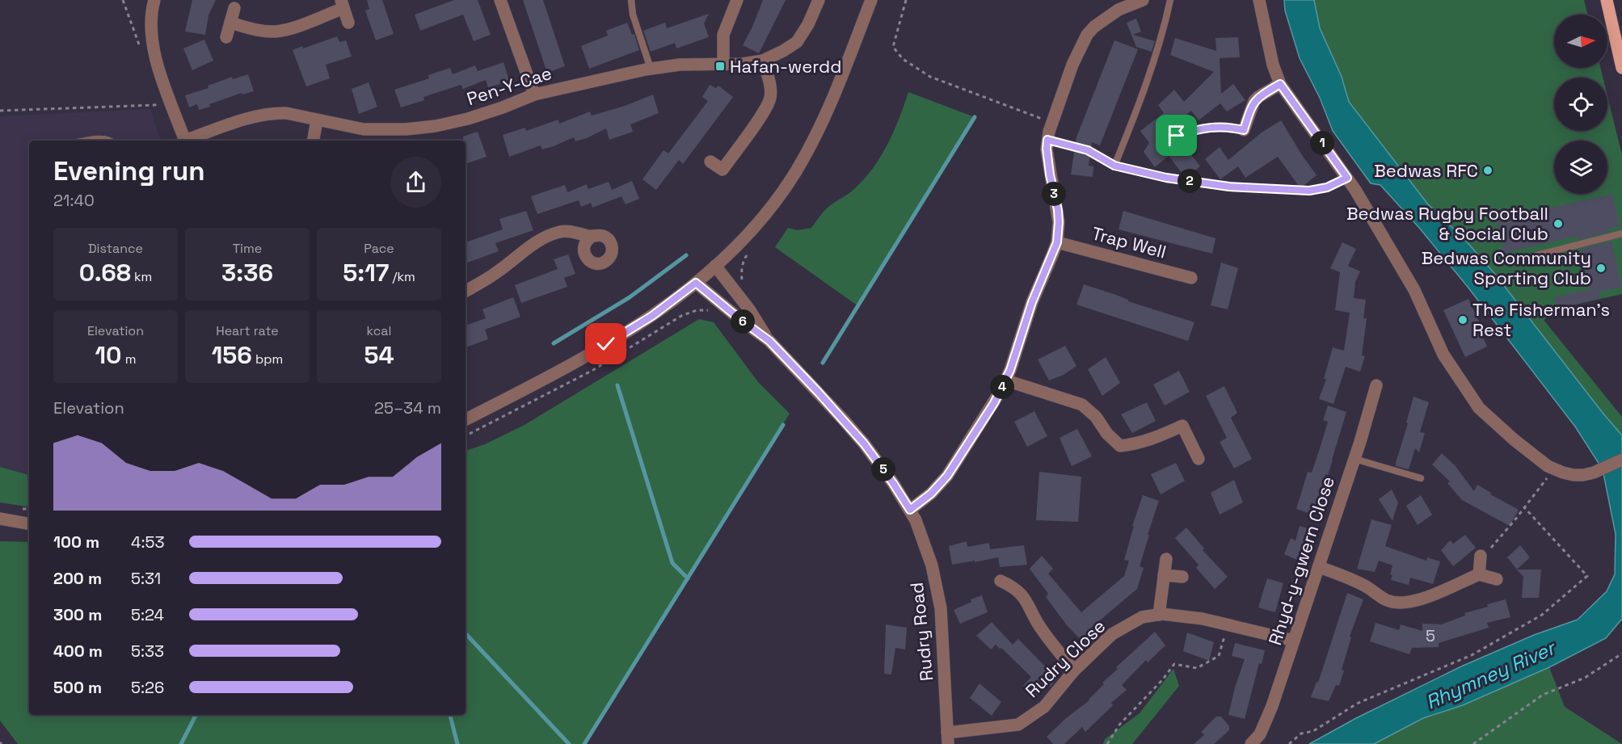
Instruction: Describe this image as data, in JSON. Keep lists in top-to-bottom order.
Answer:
{
  "streets": {
    "street": [
      "Pen-Y-Cae",
      "Trap Well",
      "Rhyd-y-gwern Close",
      "Rudry Road",
      "Rudry Close"
    ]
  },
  "crossings": [
    ["Rhyd-y-gwern Close", "Rudry Close"],
    ["Rudry Road", "Rudry Close"]
  ],
  "water": ["Rhymney River"],
  "places": {
    "transit": ["Hafan-werdd"],
    "other": [
      "Bedwas RFC",
      "Bedwas Rugby Football & Social Club",
      "Bedwas Community Sporting Club",
      "The Fisherman's Rest"
    ]
  },
  "house_numbers": ["5"],
  "north": "right",
  "page": {
    "pins": [
      "1",
      "2",
      "3",
      "6",
      "4",
      "5"
    ],
    "heading": ["Evening run", "21:40"],
    "stats": [
      ["Distance", "0.68 km"],
      ["Time", "3:36"],
      ["Pace", "5:17 /km"],
      ["Elevation", "10 m"],
      ["Heart rate", "156 bpm"],
      ["kcal", "54"]
    ],
    "chart": ["Elevation", "25–34 m"],
    "list": [
      {
        "name": "100 m",
        "note": "4:53"
      },
      {
        "name": "200 m",
        "note": "5:31"
      },
      {
        "name": "300 m",
        "note": "5:24"
      },
      {
        "name": "400 m",
        "note": "5:33"
      },
      {
        "name": "500 m",
        "note": "5:26"
      }
    ]
  }
}
